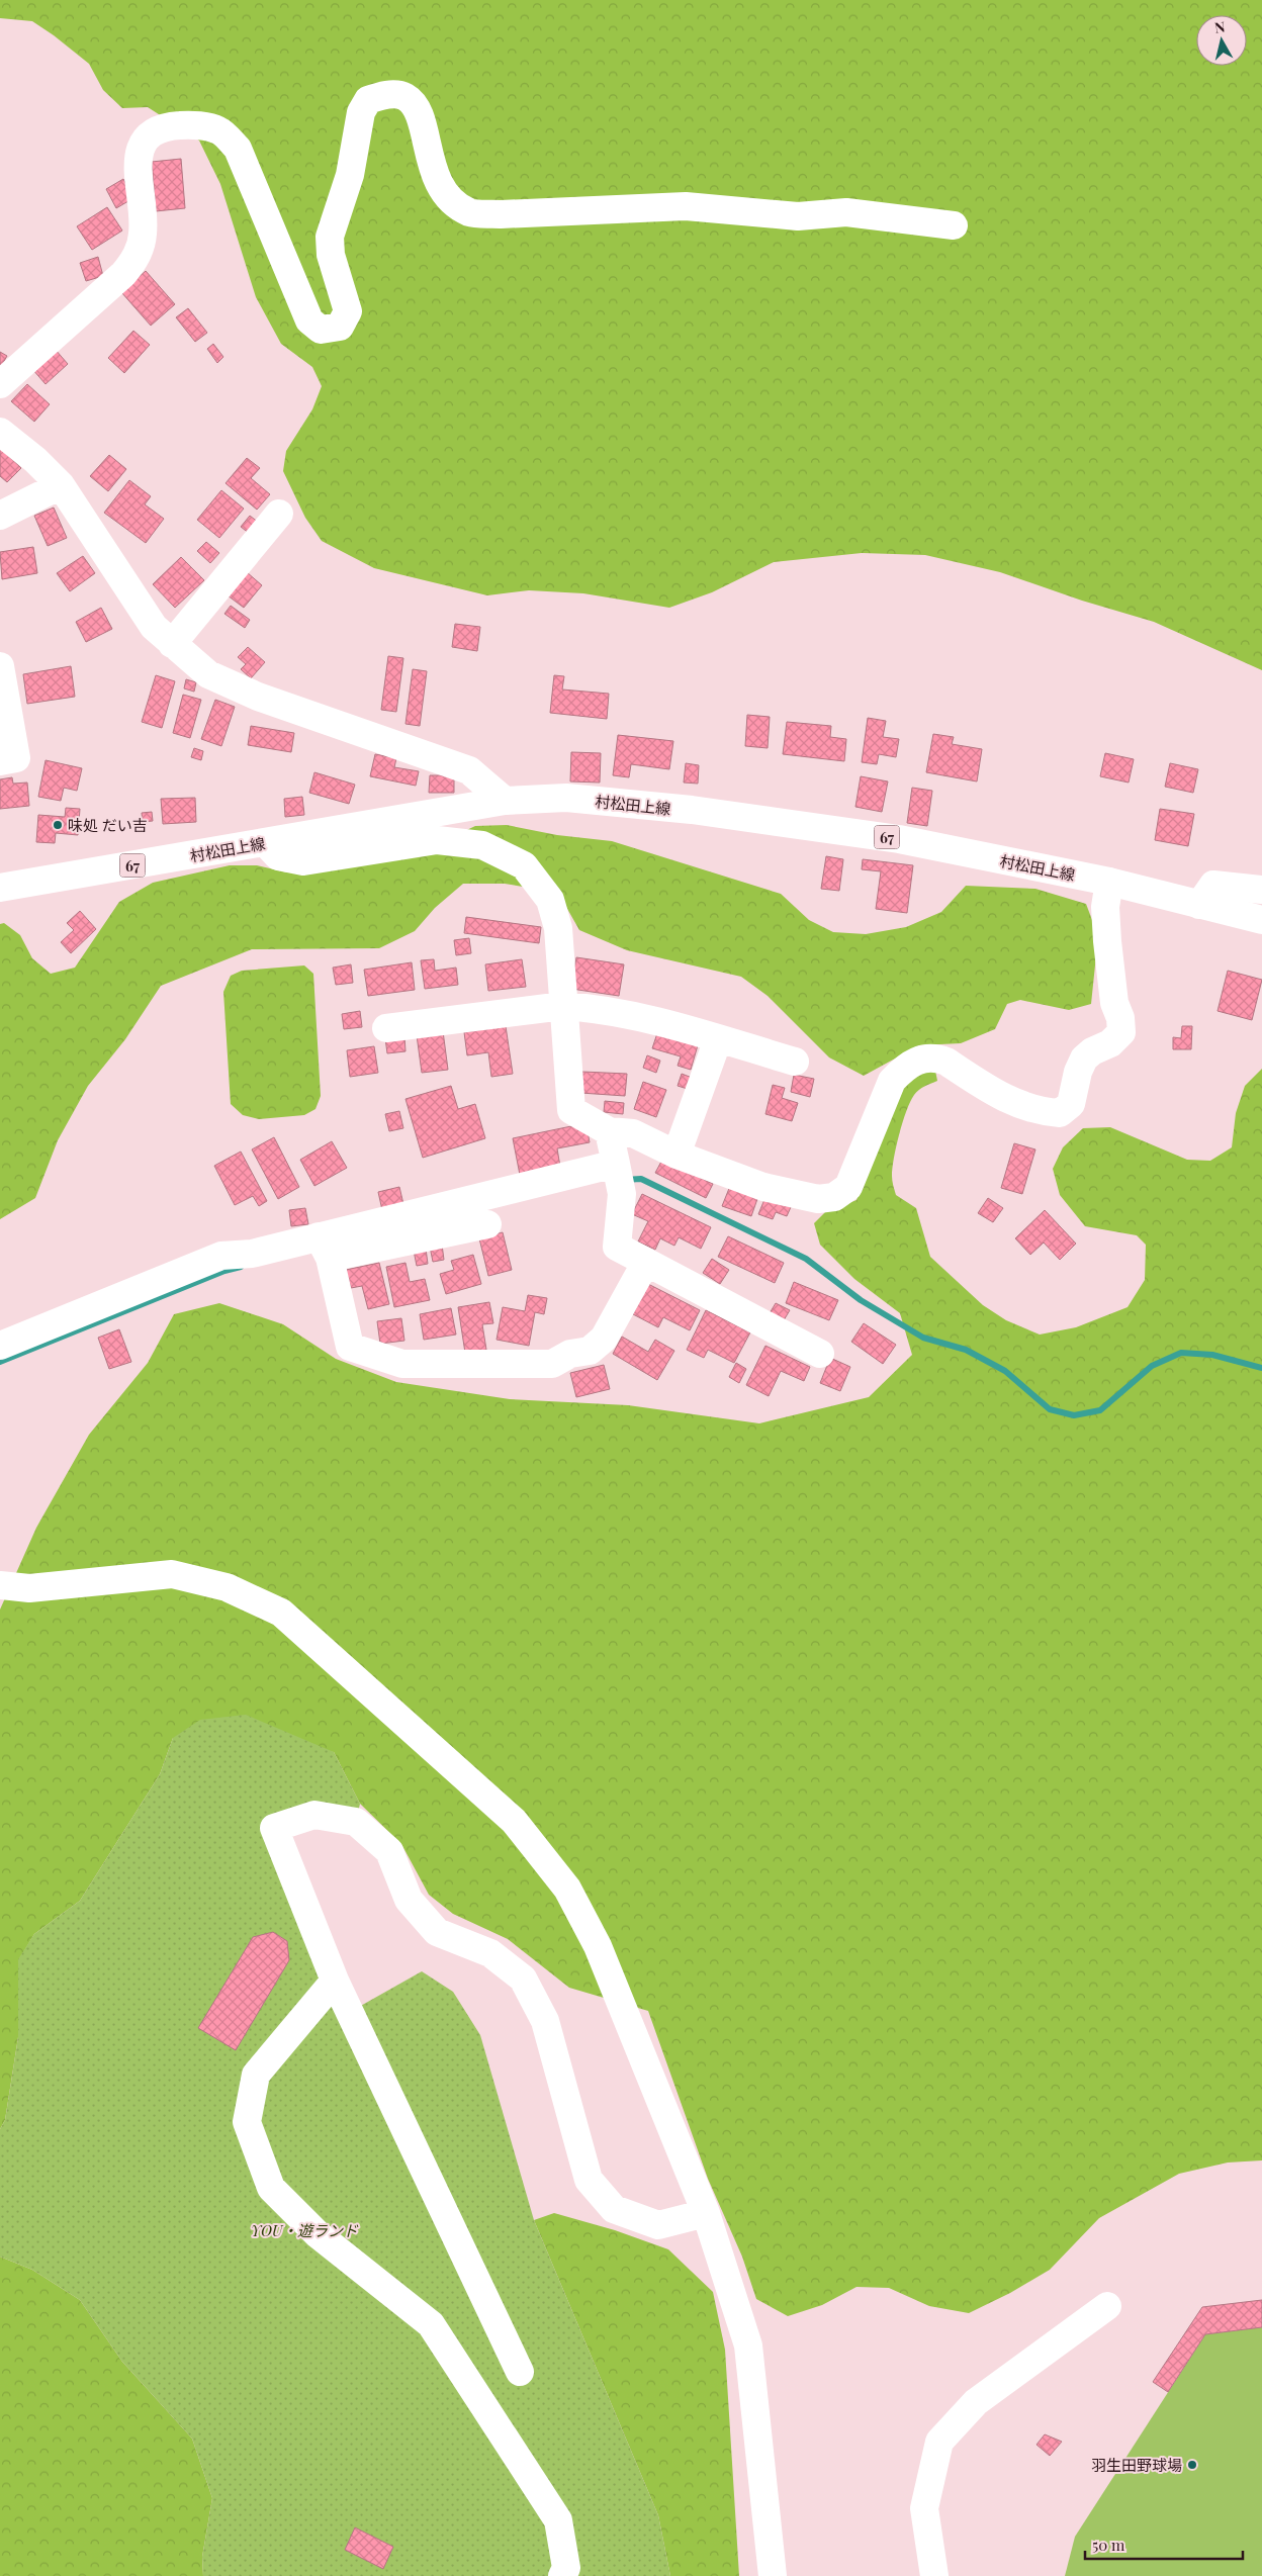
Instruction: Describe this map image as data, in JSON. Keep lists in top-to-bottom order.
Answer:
{
  "streets": {
    "street": ["村松田上線", "67"]
  },
  "parks": ["YOU・遊ランド"],
  "places": ["味処 だい吉", "羽生田野球場"],
  "scale_bar": "50 m",
  "north": "top"
}
